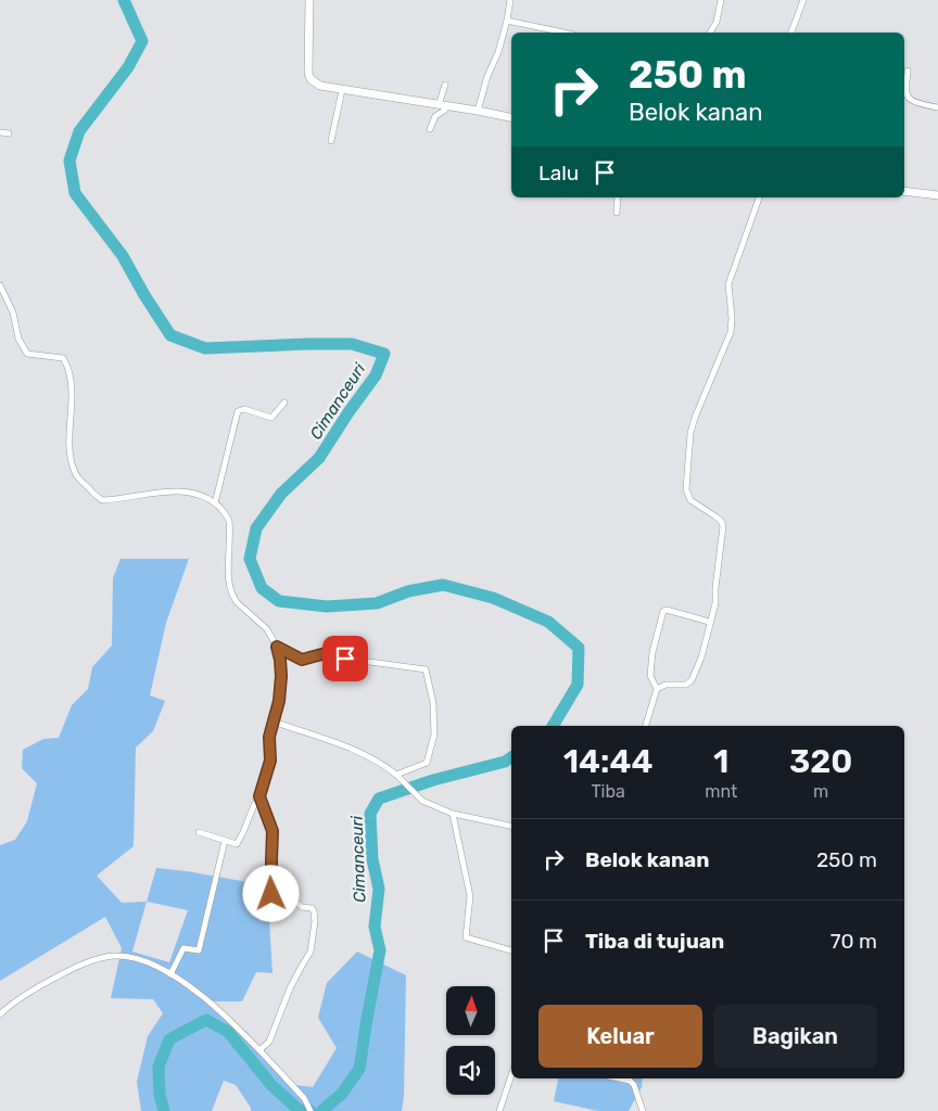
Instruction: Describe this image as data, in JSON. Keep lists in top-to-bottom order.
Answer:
{
  "water": ["Cimanceuri"],
  "north": "top",
  "page": {
    "turn": ["250 m", "Belok kanan"],
    "then": "Lalu",
    "eta": [
      "14:44",
      "Tiba",
      "1",
      "mnt",
      "320",
      "m"
    ],
    "list": [
      {
        "name": "Belok kanan",
        "value": "250 m"
      },
      {
        "name": "Tiba di tujuan",
        "value": "70 m"
      }
    ],
    "buttons": ["Keluar", "Bagikan"]
  }
}
